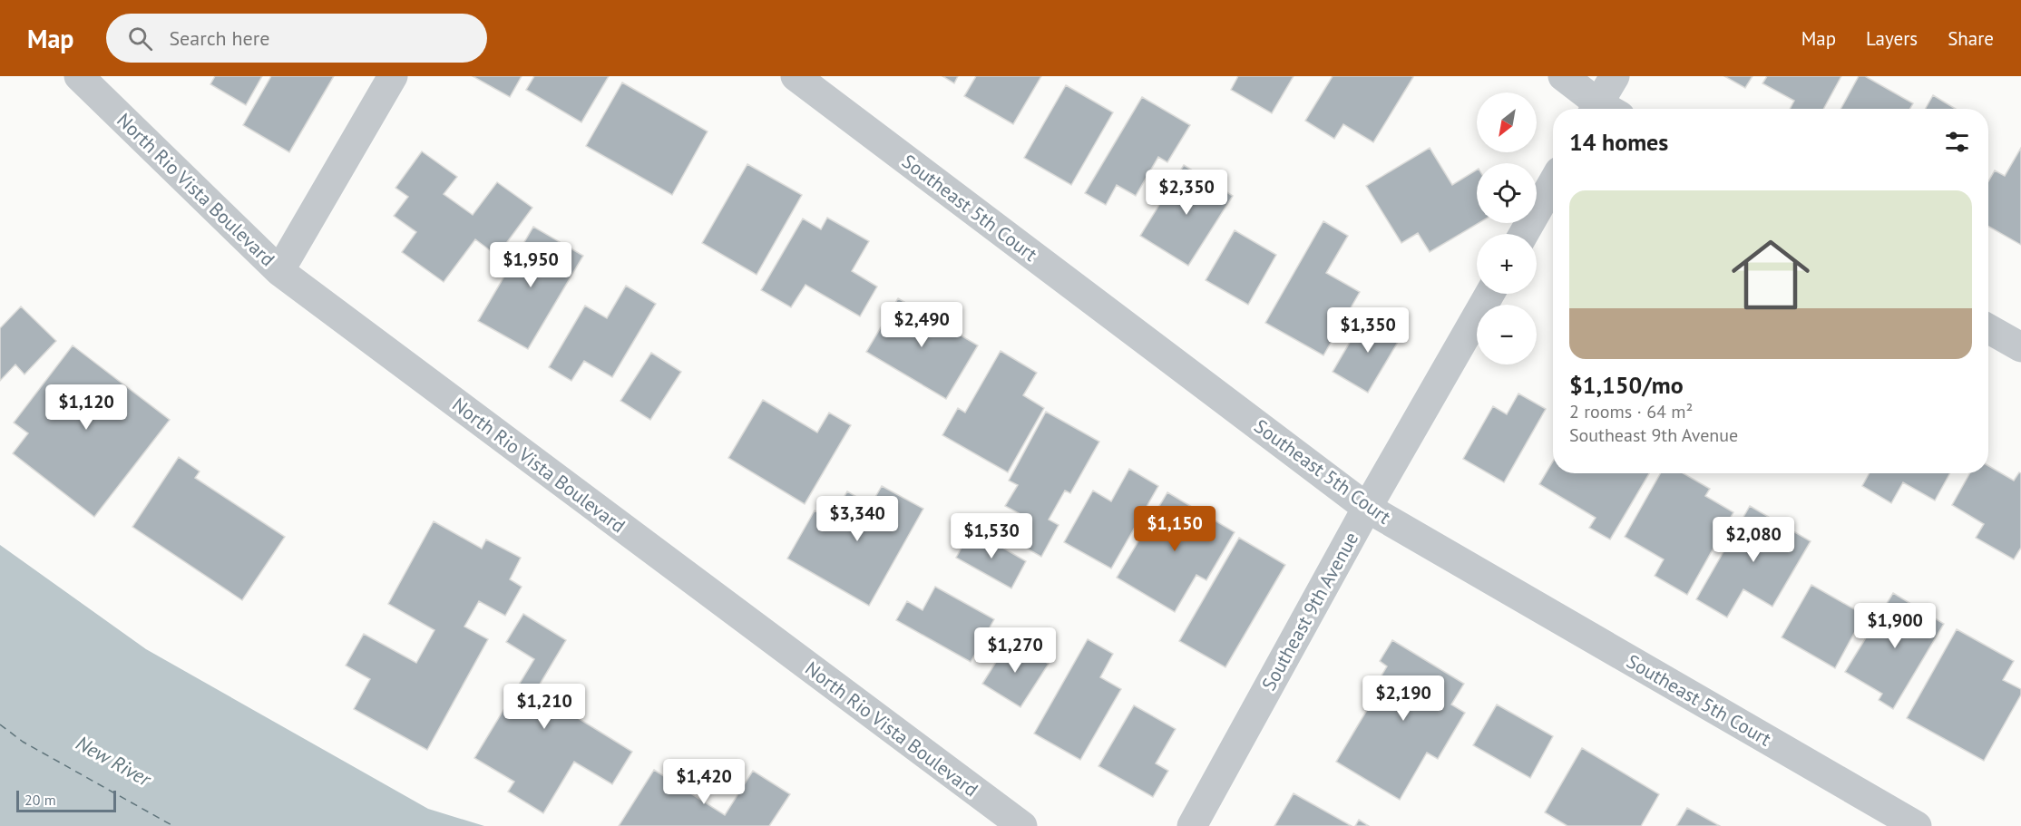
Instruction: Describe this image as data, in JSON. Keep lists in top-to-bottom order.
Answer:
{
  "streets": {
    "street": ["North Rio Vista Boulevard", "Southeast 5th Court", "Southeast 9th Avenue"]
  },
  "crossings": [
    ["Southeast 5th Court", "Southeast 9th Avenue"]
  ],
  "water": ["New River"],
  "scale_bar": "20 m",
  "north": "bottom left",
  "page": {
    "header": "Map",
    "search": "Search here",
    "nav": ["Map", "Layers", "Share"],
    "map_buttons": ["+", "−"],
    "heading": "14 homes",
    "price": [
      "$2,350",
      "$1,950",
      "$2,490",
      "$1,350",
      "$1,120",
      "$3,340",
      "$1,150",
      "$1,530",
      "$2,080",
      "$1,900",
      "$1,270",
      "$2,190",
      "$1,210",
      "$1,420"
    ],
    "list": [
      {
        "name": "$1,150/mo",
        "note": "2 rooms · 64 m² · Southeast 9th Avenue"
      }
    ],
    "scale": "20 m"
  }
}
